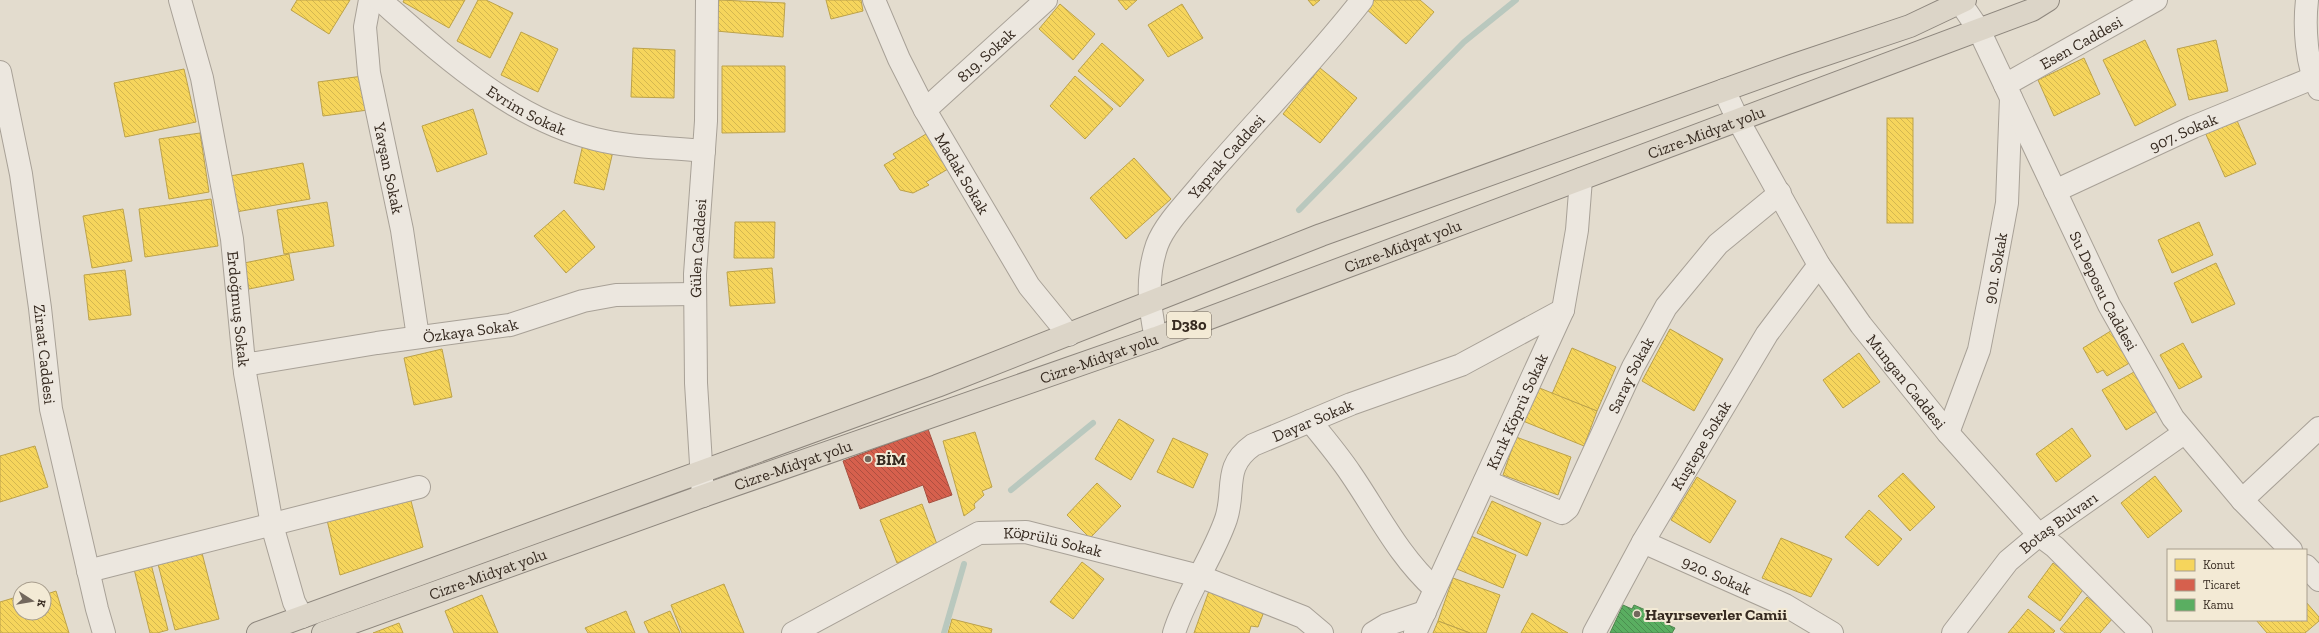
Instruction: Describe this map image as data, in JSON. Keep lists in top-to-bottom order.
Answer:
{
  "streets": {
    "highway": ["Cizre-Midyat yolu", "D380"],
    "street": [
      "Esen Caddesi",
      "819. Sokak",
      "Evrim Sokak",
      "907. Sokak",
      "Yaprak Caddesi",
      "Yavşan Sokak",
      "Madak Sokak",
      "Gülen Caddesi",
      "901. Sokak",
      "Su Deposu Caddesi",
      "Erdoğmuş Sokak",
      "Özkaya Sokak",
      "Ziraat Caddesi",
      "Saray Sokak",
      "Mungan Caddesi",
      "Kırık Köprü Sokak",
      "Dayar Sokak",
      "Kuştepe Sokak",
      "Botaş Bulvarı",
      "Köprülü Sokak",
      "920. Sokak"
    ]
  },
  "crossings": [
    ["Esen Caddesi", "901. Sokak"],
    ["Esen Caddesi", "Su Deposu Caddesi"],
    ["819. Sokak", "Madak Sokak"],
    ["Evrim Sokak", "Gülen Caddesi"],
    ["Cizre-Midyat yolu", "Yaprak Caddesi"],
    ["Cizre-Midyat yolu", "Madak Sokak"],
    ["Cizre-Midyat yolu", "Gülen Caddesi"],
    ["Cizre-Midyat yolu", "Su Deposu Caddesi"],
    ["Cizre-Midyat yolu", "Erdoğmuş Sokak"],
    ["Cizre-Midyat yolu", "Mungan Caddesi"],
    ["Cizre-Midyat yolu", "Kırık Köprü Sokak"],
    ["907. Sokak", "Su Deposu Caddesi"],
    ["Yavşan Sokak", "Özkaya Sokak"],
    ["Gülen Caddesi", "Özkaya Sokak"],
    ["901. Sokak", "Su Deposu Caddesi"],
    ["901. Sokak", "Mungan Caddesi"],
    ["Su Deposu Caddesi", "Botaş Bulvarı"],
    ["Erdoğmuş Sokak", "Özkaya Sokak"],
    ["Saray Sokak", "Mungan Caddesi"],
    ["Saray Sokak", "Kırık Köprü Sokak"],
    ["Mungan Caddesi", "Kuştepe Sokak"],
    ["Mungan Caddesi", "Botaş Bulvarı"],
    ["Kırık Köprü Sokak", "Dayar Sokak"],
    ["Dayar Sokak", "Köprülü Sokak"],
    ["Kuştepe Sokak", "920. Sokak"]
  ],
  "places": ["BİM", "Hayırseverler Camii"],
  "legend": ["Konut", "Ticaret", "Kamu"],
  "north": "right"
}
